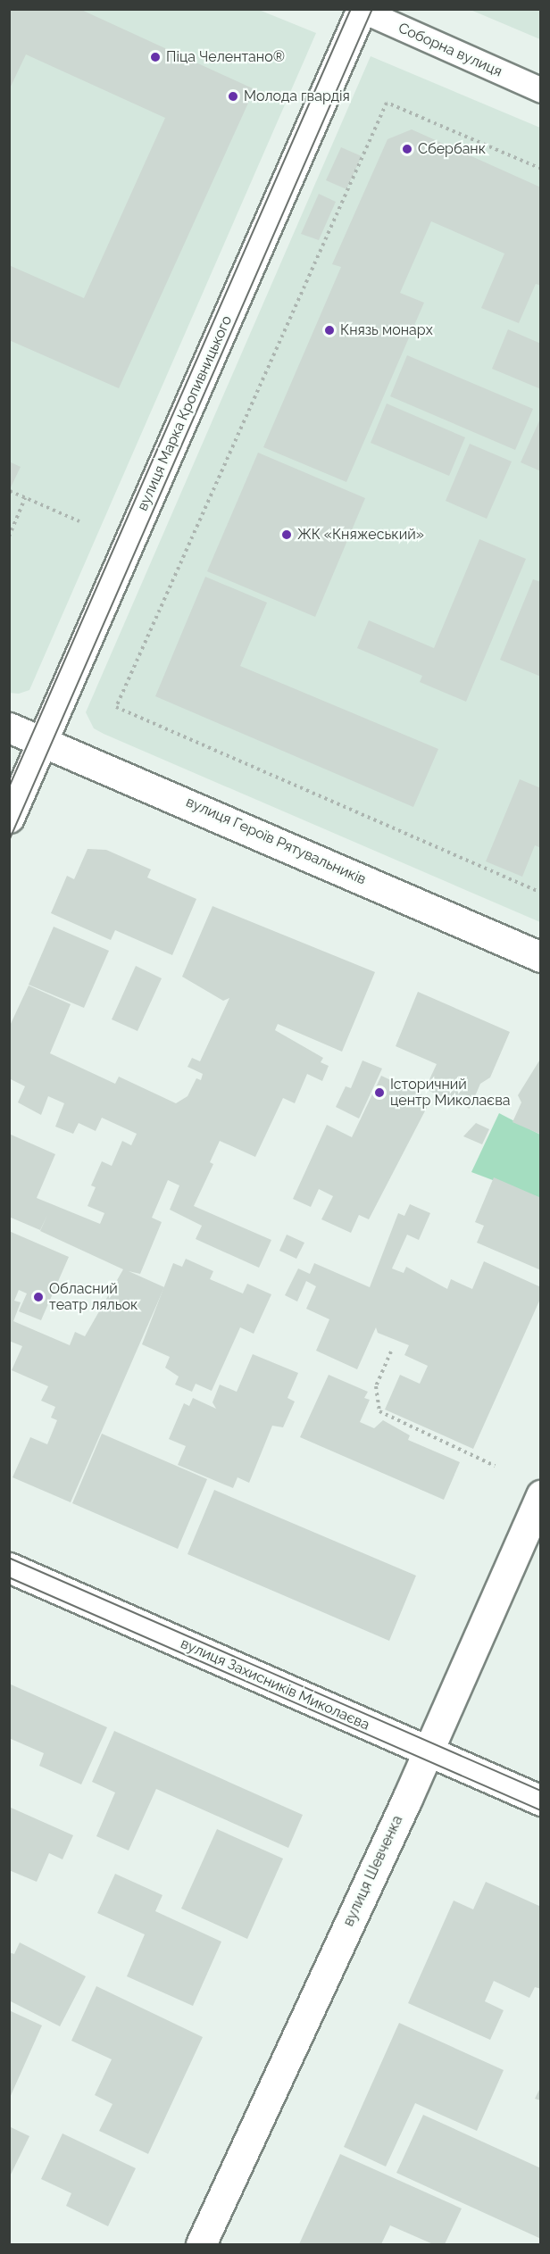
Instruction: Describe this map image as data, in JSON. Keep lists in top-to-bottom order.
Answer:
{
  "streets": {
    "street": [
      "Соборна вулиця",
      "вулиця Марка Кропивницького",
      "вулиця Героїв Рятувальників",
      "вулиця Захисників Миколаєва",
      "вулиця Шевченка"
    ]
  },
  "crossings": [
    ["Соборна вулиця", "вулиця Марка Кропивницького"],
    ["вулиця Марка Кропивницького", "вулиця Героїв Рятувальників"],
    ["вулиця Захисників Миколаєва", "вулиця Шевченка"]
  ],
  "places": [
    "Піца Челентано®",
    "Молода гвардія",
    "Сбербанк",
    "Князь монарх",
    "ЖК «Княжеський»",
    "Історичний центр Миколаєва",
    "Обласний театр ляльок"
  ]
}
